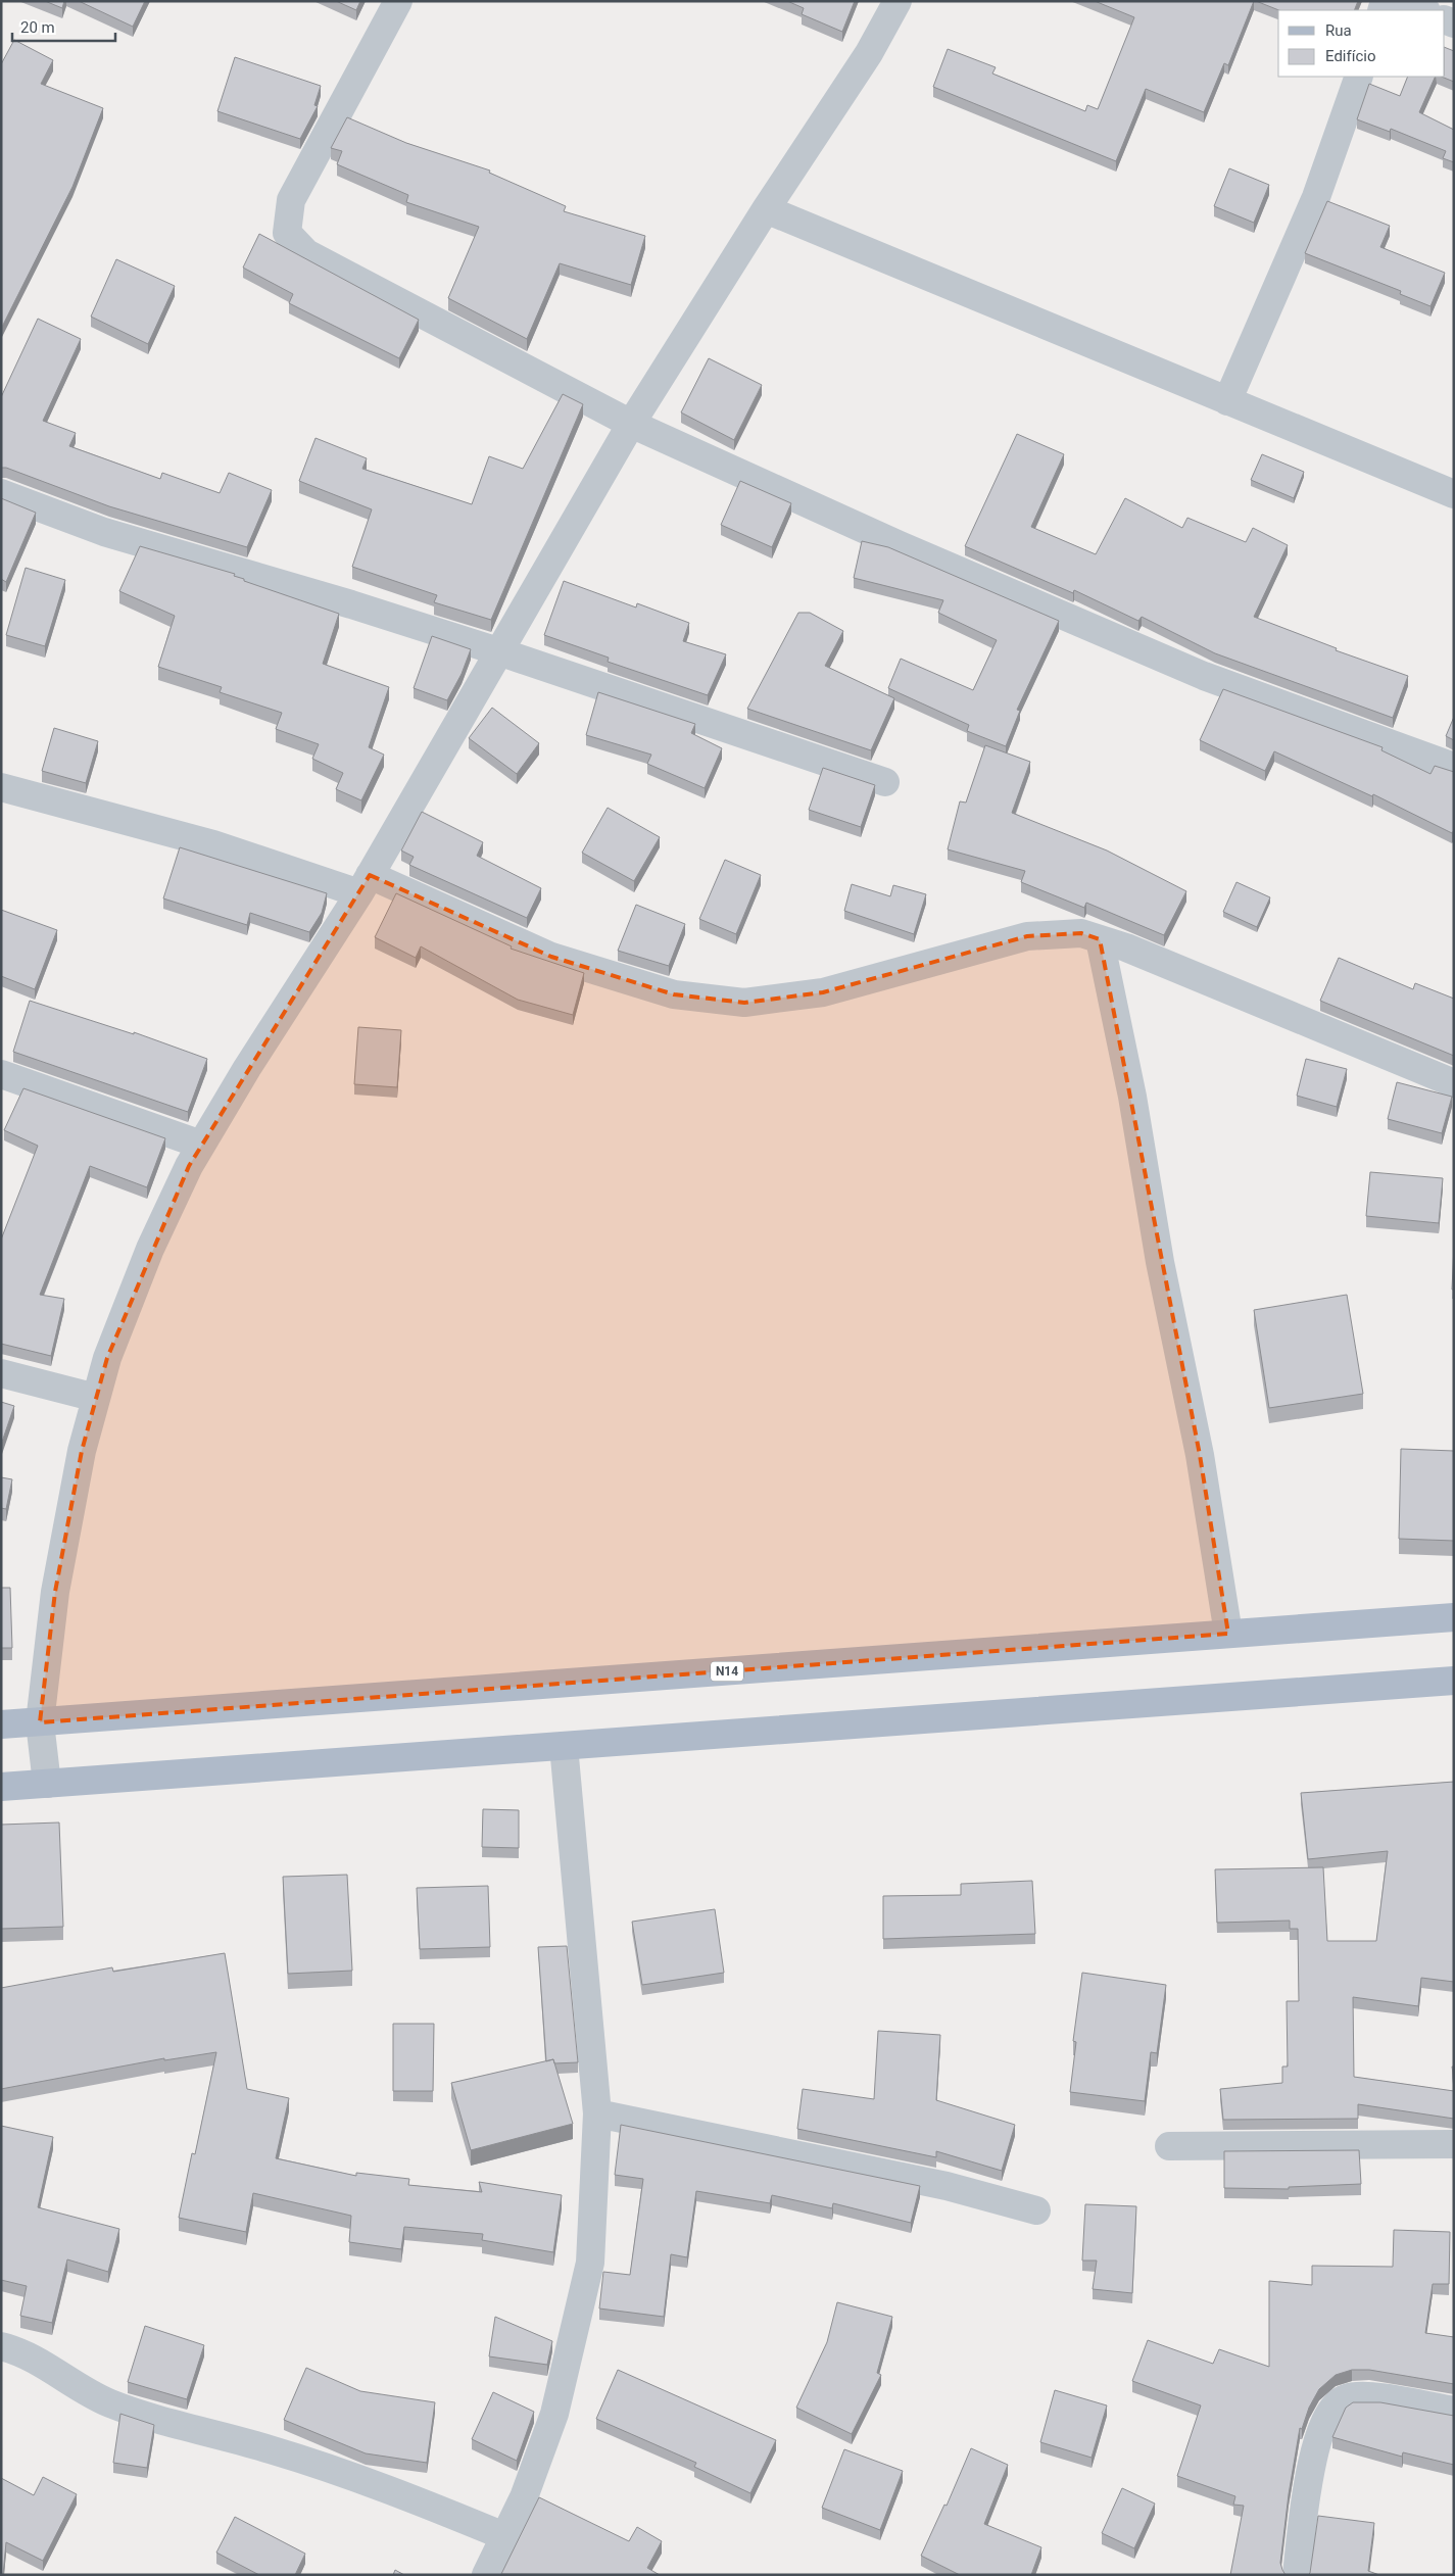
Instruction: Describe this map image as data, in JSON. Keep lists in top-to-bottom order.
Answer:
{
  "streets": {
    "main road": ["N14"]
  },
  "legend": ["Rua", "Edifício"],
  "scale_bar": "20 m"
}
